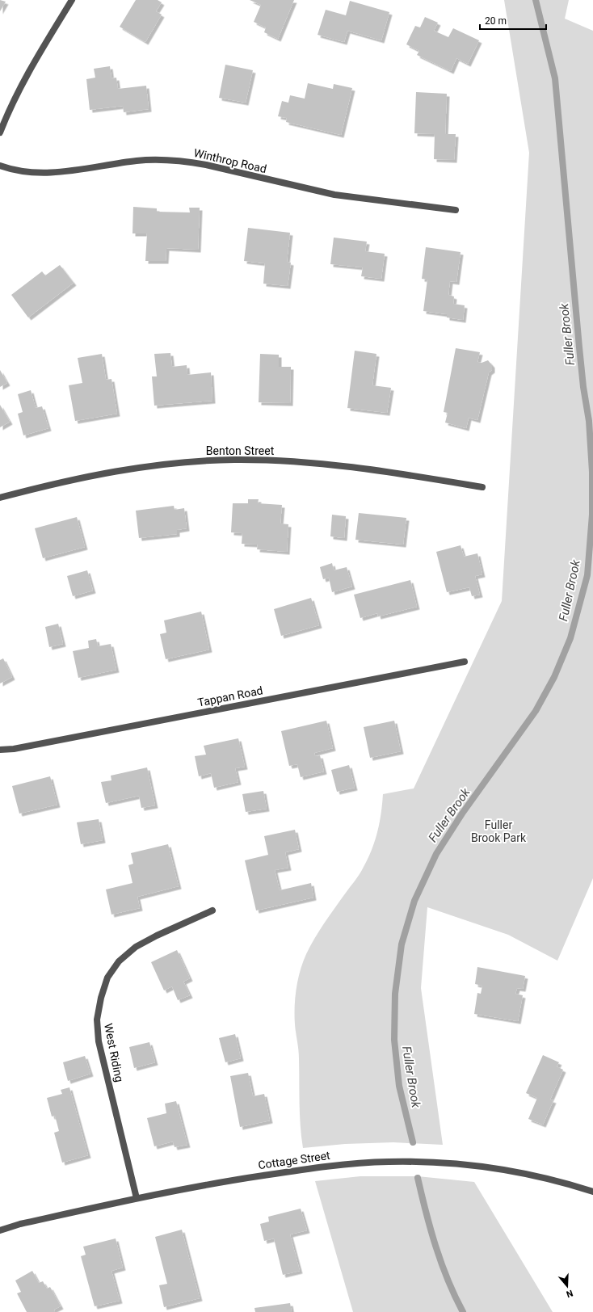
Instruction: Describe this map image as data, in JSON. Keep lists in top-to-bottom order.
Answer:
{
  "streets": {
    "street": [
      "Winthrop Road",
      "Benton Street",
      "Tappan Road",
      "West Riding",
      "Cottage Street"
    ]
  },
  "crossings": [
    ["West Riding", "Cottage Street"]
  ],
  "water": ["Fuller Brook"],
  "parks": ["Fuller Brook Park"],
  "scale_bar": "20 m",
  "north": "bottom"
}
